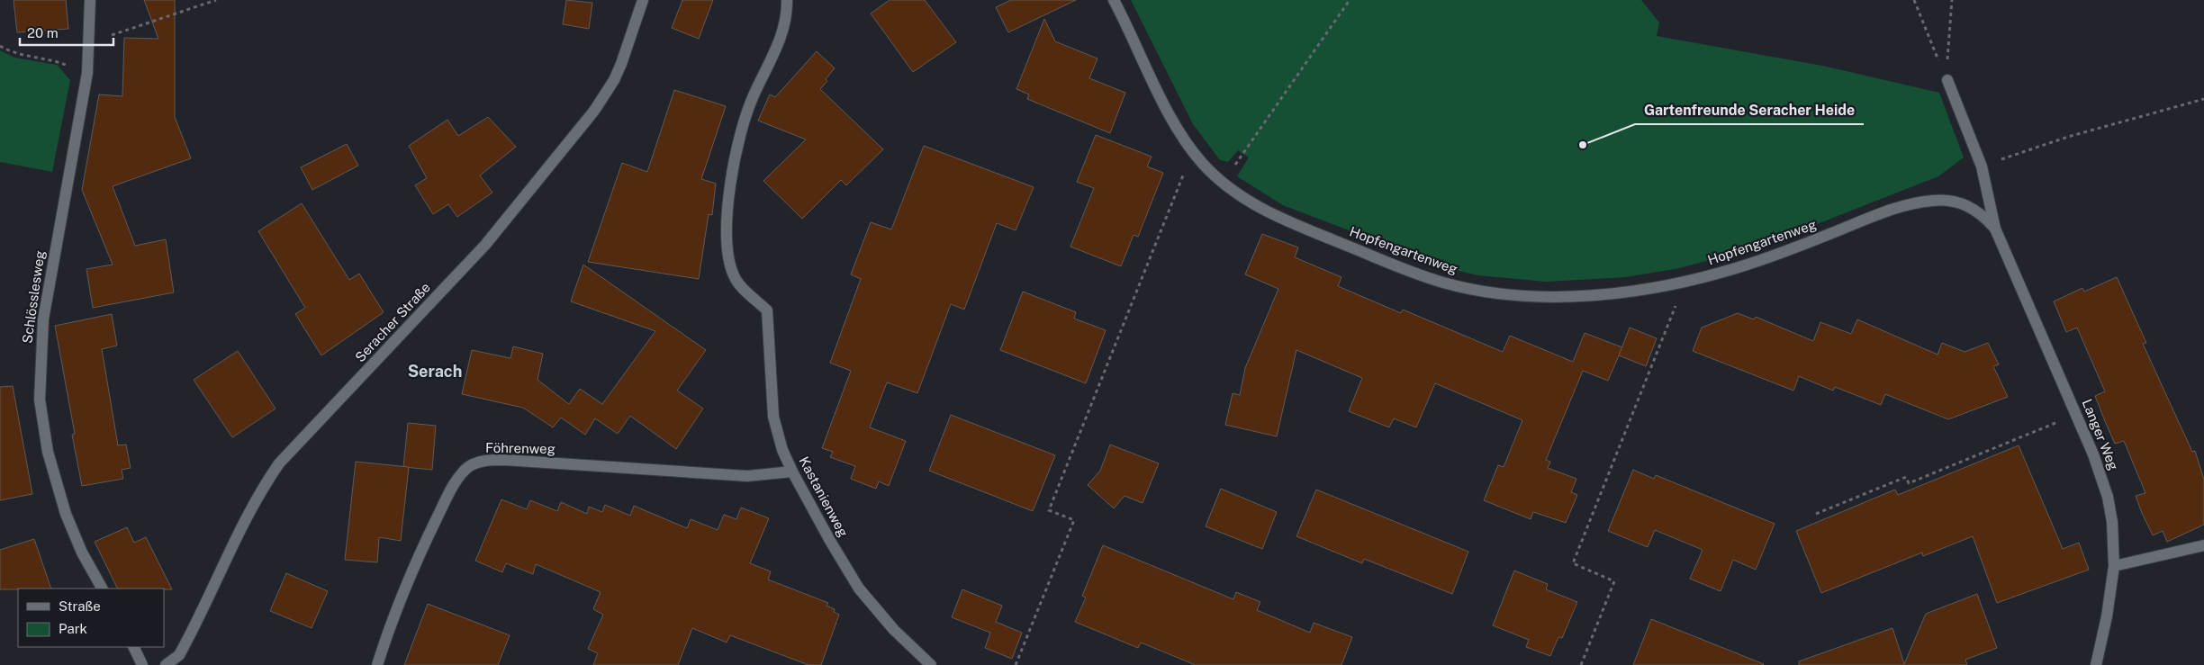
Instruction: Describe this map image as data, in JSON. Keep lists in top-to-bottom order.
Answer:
{
  "streets": {
    "street": [
      "Hopfengartenweg",
      "Schlösslesweg",
      "Seracher Straße",
      "Langer Weg",
      "Föhrenweg",
      "Kastanienweg"
    ]
  },
  "crossings": [
    ["Hopfengartenweg", "Langer Weg"],
    ["Föhrenweg", "Kastanienweg"]
  ],
  "districts": ["Serach"],
  "places": ["Gartenfreunde Seracher Heide"],
  "legend": ["Straße", "Park"],
  "scale_bar": "20 m"
}
